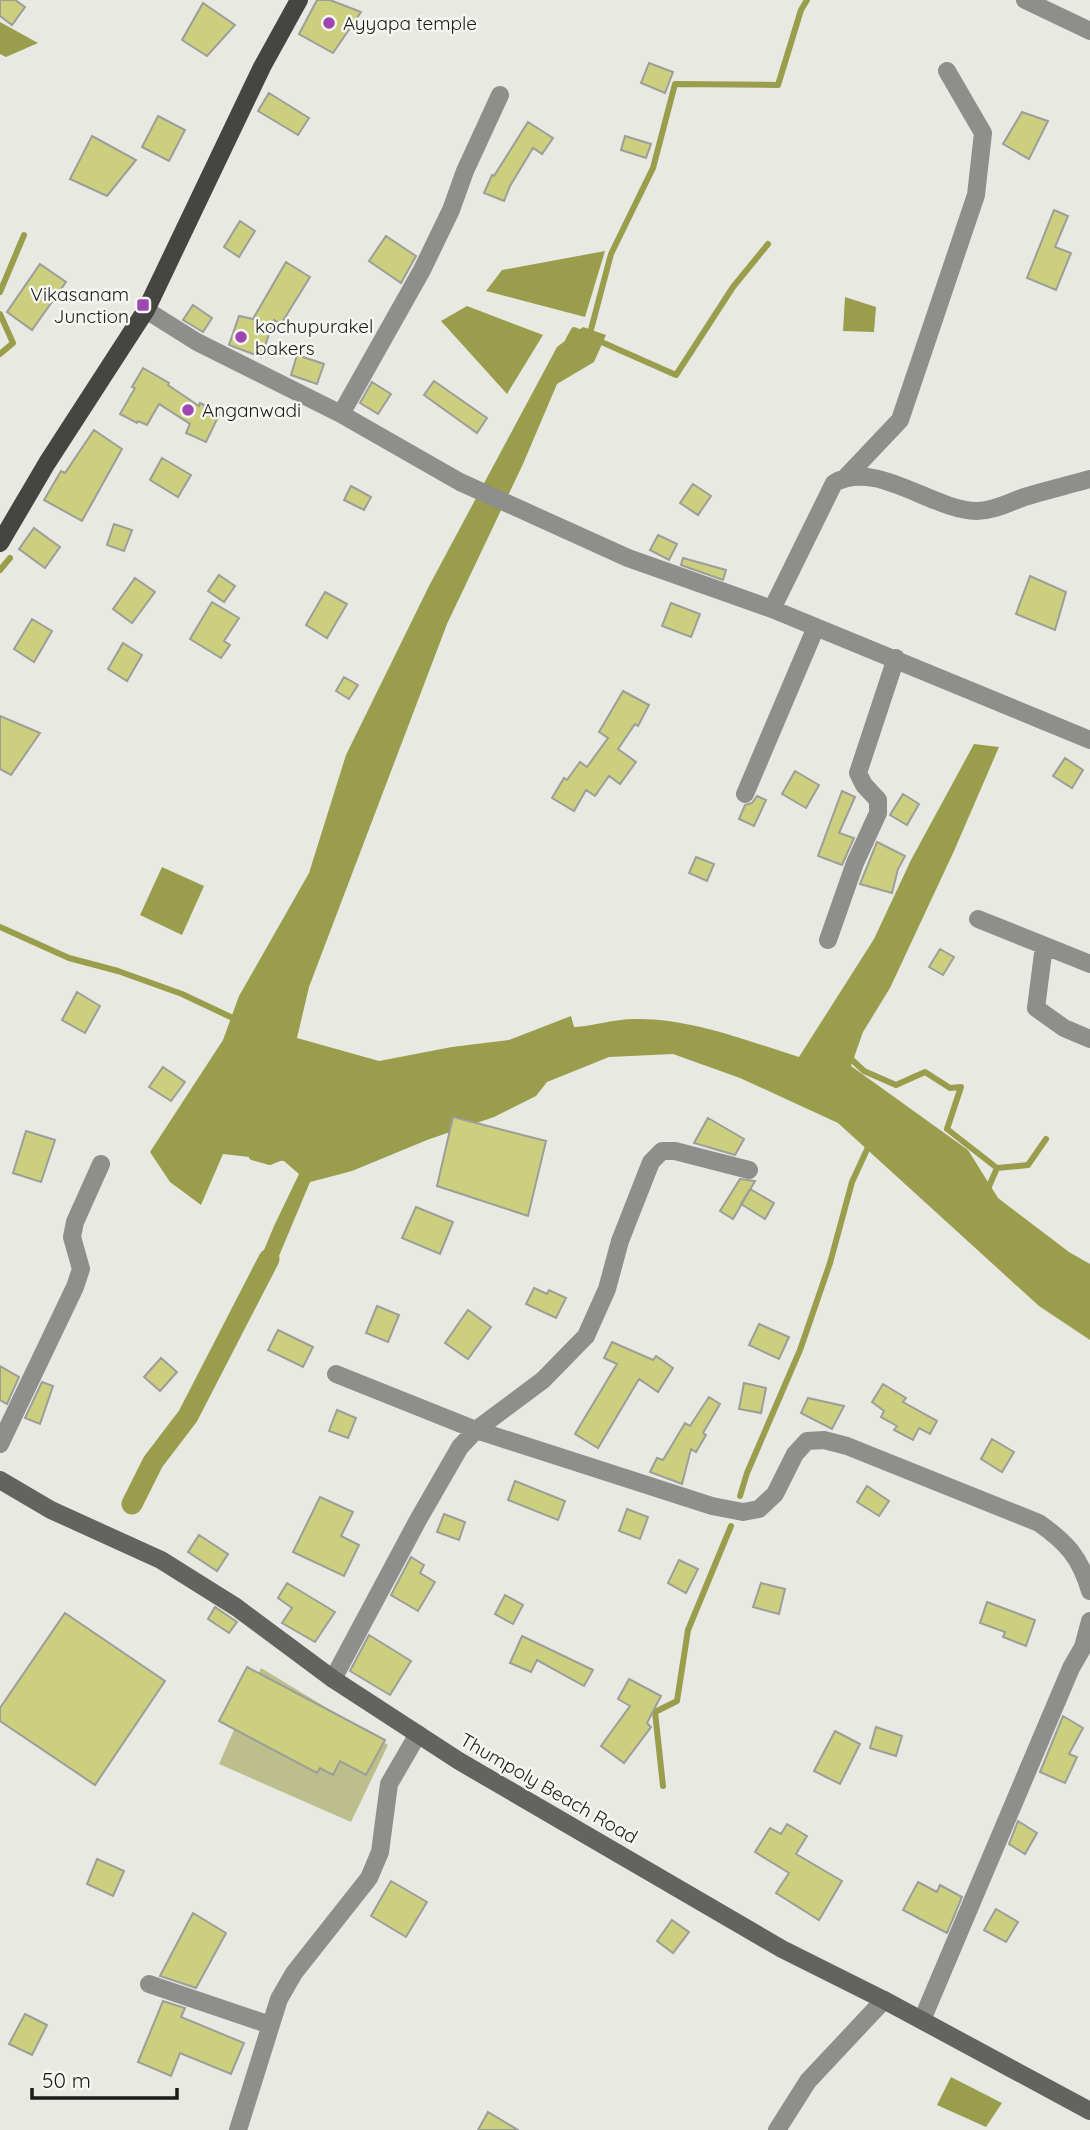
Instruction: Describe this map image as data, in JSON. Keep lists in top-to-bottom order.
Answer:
{
  "streets": {
    "main road": ["Thumpoly Beach Road"]
  },
  "places": {
    "other": ["Ayyapa temple", "kochupurakel bakers", "Anganwadi"],
    "transit": ["Vikasanam Junction"]
  },
  "scale_bar": "50 m"
}
